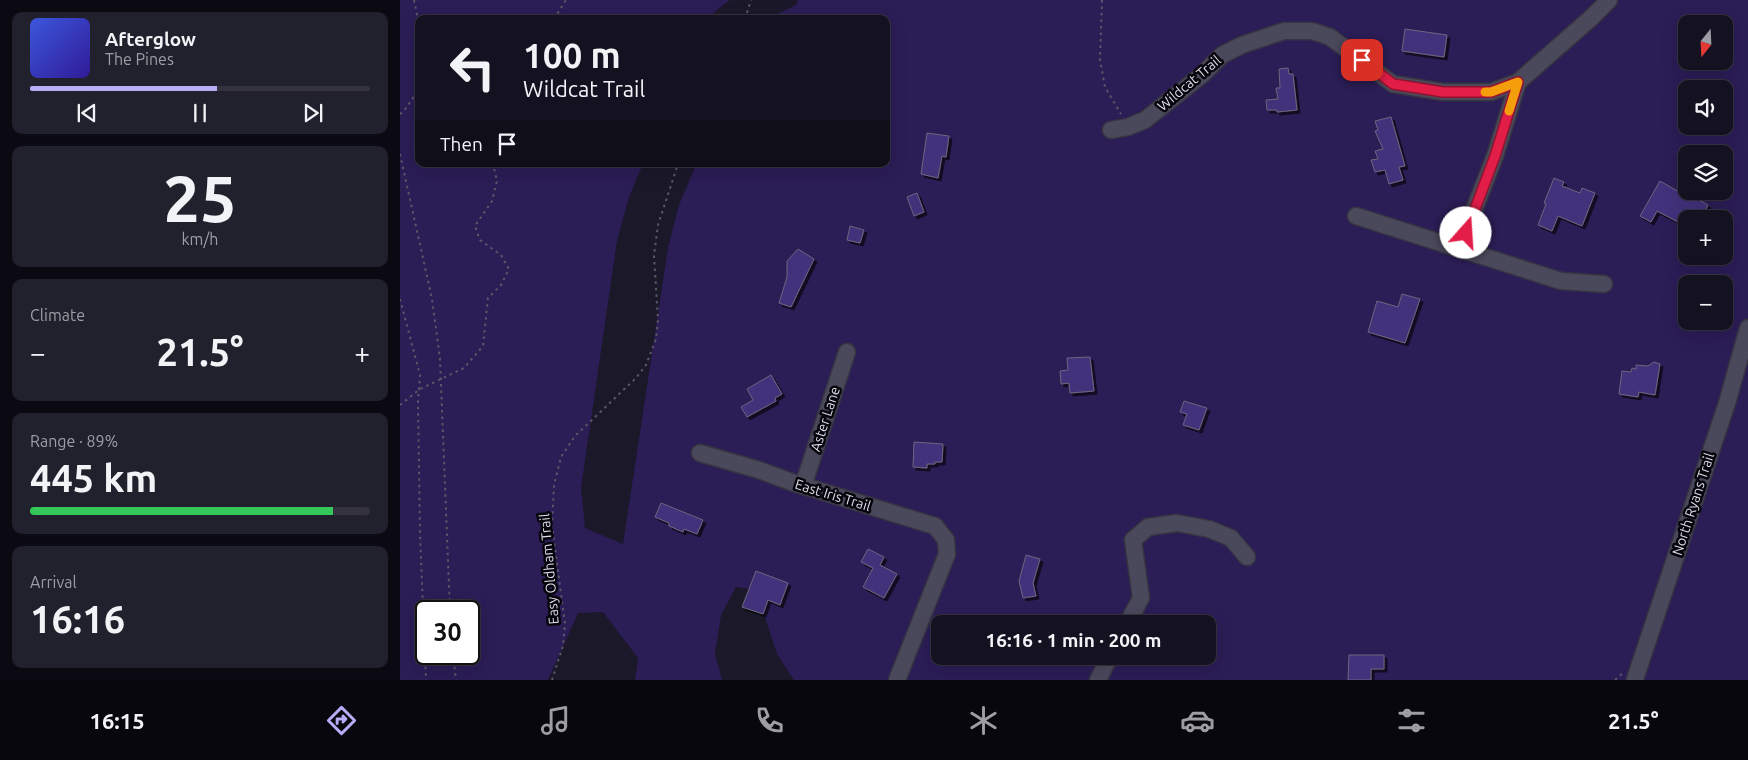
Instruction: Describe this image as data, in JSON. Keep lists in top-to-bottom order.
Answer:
{
  "streets": {
    "street": [
      "Wildcat Trail",
      "Aster Lane",
      "East Iris Trail",
      "North Ryans Trail"
    ],
    "path": ["Easy Oldham Trail"]
  },
  "crossings": [
    ["Aster Lane", "East Iris Trail"]
  ],
  "north": "bottom",
  "page": {
    "map_buttons": ["+", "−"],
    "turn": ["100 m", "Wildcat Trail"],
    "song": ["Afterglow", "The Pines"],
    "then": "Then",
    "tile": [
      ["25", "km/h"],
      "Climate",
      ["Range · 89%", "445 km"],
      ["Arrival", "16:16"]
    ],
    "heat": ["−", "21.5°", "+"],
    "limit": "30",
    "trip": "16:16 · 1 min · 200 m",
    "tabs": ["16:15", "21.5°"]
  }
}
